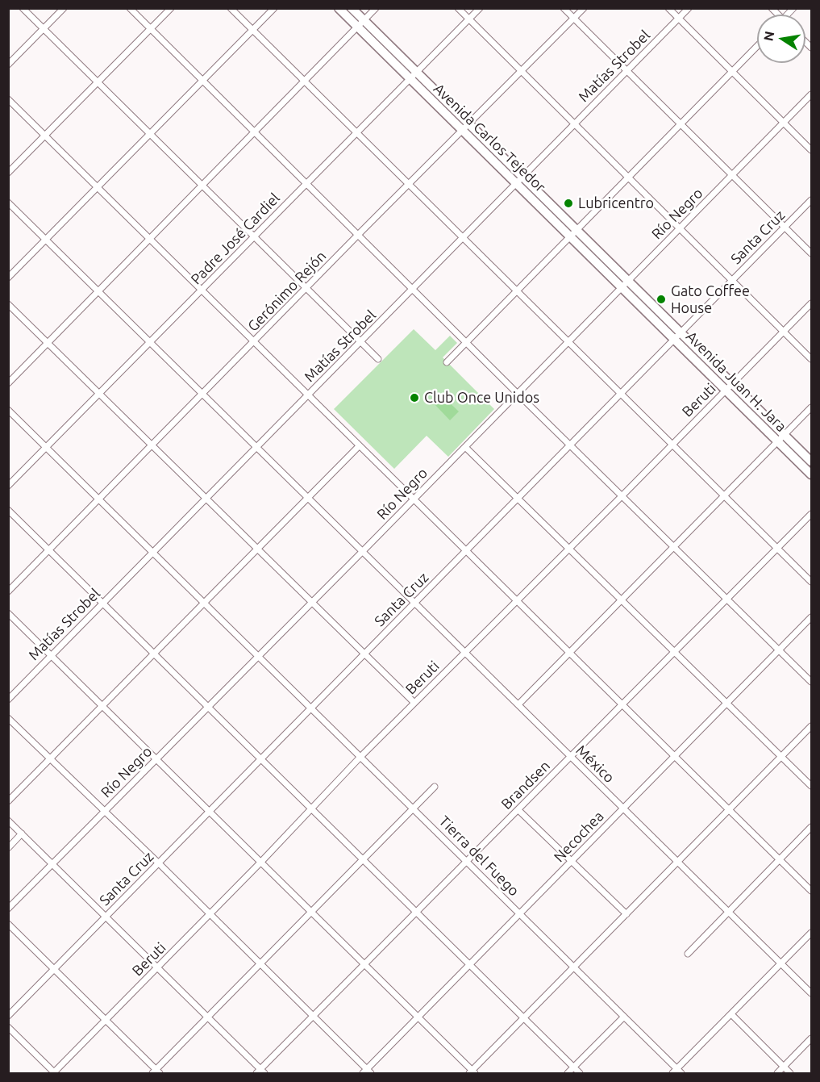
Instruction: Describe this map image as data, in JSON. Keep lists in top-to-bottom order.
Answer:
{
  "streets": {
    "main road": ["Avenida Carlos Tejedor", "Avenida Juan H. Jara"],
    "street": [
      "Matías Strobel",
      "Río Negro",
      "Santa Cruz",
      "Padre José Cardiel",
      "Gerónimo Rejón",
      "Beruti",
      "México",
      "Brandsen",
      "Necochea",
      "Tierra del Fuego"
    ]
  },
  "crossings": [
    ["Matías Strobel", "Avenida Carlos Tejedor"],
    ["Matías Strobel", "México"],
    ["Matías Strobel", "Tierra del Fuego"],
    ["Avenida Carlos Tejedor", "Río Negro"],
    ["Avenida Carlos Tejedor", "Padre José Cardiel"],
    ["Avenida Carlos Tejedor", "Gerónimo Rejón"],
    ["Avenida Carlos Tejedor", "Avenida Juan H. Jara"],
    ["Río Negro", "Avenida Juan H. Jara"],
    ["Río Negro", "México"],
    ["Río Negro", "Tierra del Fuego"],
    ["Santa Cruz", "Avenida Juan H. Jara"],
    ["Santa Cruz", "México"],
    ["Santa Cruz", "Tierra del Fuego"],
    ["Padre José Cardiel", "México"],
    ["Padre José Cardiel", "Tierra del Fuego"],
    ["Gerónimo Rejón", "México"],
    ["Gerónimo Rejón", "Tierra del Fuego"],
    ["Avenida Juan H. Jara", "Beruti"],
    ["Beruti", "México"],
    ["Beruti", "Tierra del Fuego"],
    ["México", "Brandsen"],
    ["México", "Necochea"],
    ["Brandsen", "Tierra del Fuego"],
    ["Necochea", "Tierra del Fuego"]
  ],
  "places": ["Lubricentro", "Gato Coffee House", "Club Once Unidos"],
  "north": "left"
}
